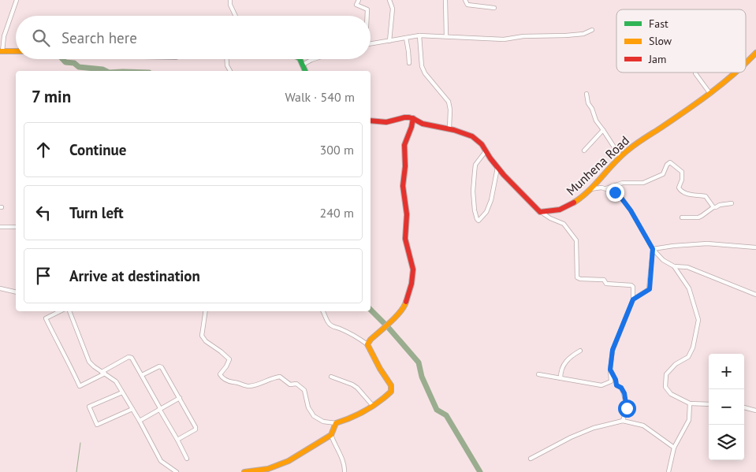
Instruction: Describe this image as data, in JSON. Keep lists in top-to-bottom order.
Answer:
{
  "streets": {
    "street": ["Munhena Road"]
  },
  "legend": ["Fast", "Slow", "Jam"],
  "page": {
    "search": "Search here",
    "heading": ["7 min", "Walk · 540 m"],
    "list": [
      ["Continue", "300 m"],
      ["Turn left", "240 m"],
      "Arrive at destination"
    ],
    "map_buttons": ["+", "−"]
  }
}
